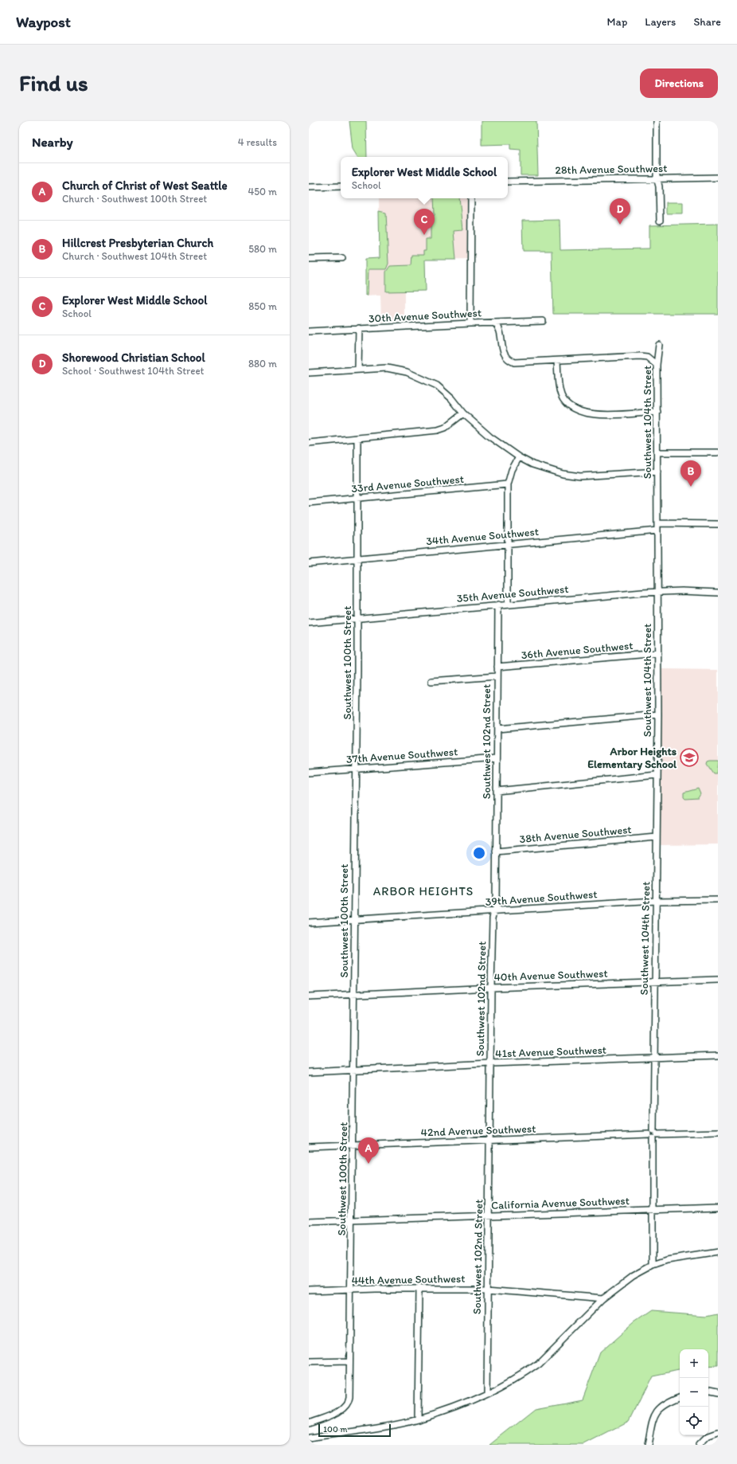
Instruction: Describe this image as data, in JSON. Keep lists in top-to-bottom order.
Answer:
{
  "streets": {
    "street": [
      "28th Avenue Southwest",
      "30th Avenue Southwest",
      "Southwest 104th Street",
      "33rd Avenue Southwest",
      "34th Avenue Southwest",
      "35th Avenue Southwest",
      "36th Avenue Southwest",
      "Southwest 100th Street",
      "Southwest 102nd Street",
      "37th Avenue Southwest",
      "38th Avenue Southwest",
      "39th Avenue Southwest",
      "40th Avenue Southwest",
      "41st Avenue Southwest",
      "42nd Avenue Southwest",
      "California Avenue Southwest",
      "44th Avenue Southwest"
    ]
  },
  "crossings": [
    ["Southwest 104th Street", "34th Avenue Southwest"],
    ["Southwest 104th Street", "35th Avenue Southwest"],
    ["Southwest 104th Street", "36th Avenue Southwest"],
    ["Southwest 104th Street", "38th Avenue Southwest"],
    ["Southwest 104th Street", "39th Avenue Southwest"],
    ["Southwest 104th Street", "40th Avenue Southwest"],
    ["Southwest 104th Street", "41st Avenue Southwest"],
    ["Southwest 104th Street", "42nd Avenue Southwest"],
    ["Southwest 104th Street", "California Avenue Southwest"],
    ["33rd Avenue Southwest", "Southwest 100th Street"],
    ["34th Avenue Southwest", "Southwest 100th Street"],
    ["35th Avenue Southwest", "Southwest 100th Street"],
    ["35th Avenue Southwest", "Southwest 102nd Street"],
    ["36th Avenue Southwest", "Southwest 102nd Street"],
    ["Southwest 100th Street", "37th Avenue Southwest"],
    ["Southwest 100th Street", "39th Avenue Southwest"],
    ["Southwest 100th Street", "40th Avenue Southwest"],
    ["Southwest 100th Street", "41st Avenue Southwest"],
    ["Southwest 100th Street", "42nd Avenue Southwest"],
    ["Southwest 100th Street", "California Avenue Southwest"],
    ["Southwest 100th Street", "44th Avenue Southwest"],
    ["Southwest 102nd Street", "37th Avenue Southwest"],
    ["Southwest 102nd Street", "38th Avenue Southwest"],
    ["Southwest 102nd Street", "39th Avenue Southwest"],
    ["Southwest 102nd Street", "40th Avenue Southwest"],
    ["Southwest 102nd Street", "41st Avenue Southwest"],
    ["Southwest 102nd Street", "42nd Avenue Southwest"],
    ["Southwest 102nd Street", "California Avenue Southwest"],
    ["Southwest 102nd Street", "44th Avenue Southwest"]
  ],
  "districts": ["ARBOR HEIGHTS"],
  "places": {
    "school or university": ["Arbor Heights Elementary School"]
  },
  "scale_bar": "100 m",
  "page": {
    "header": "Waypost",
    "nav": ["Map", "Layers", "Share"],
    "buttons": "Directions",
    "title": "Find us",
    "heading": ["Nearby", "4 results"],
    "popup": ["Explorer West Middle School", "School"],
    "list": [
      {
        "mark": "A",
        "name": "Church of Christ of West Seattle",
        "note": "Church · Southwest 100th Street",
        "value": "450 m"
      },
      {
        "mark": "B",
        "name": "Hillcrest Presbyterian Church",
        "note": "Church · Southwest 104th Street",
        "value": "580 m"
      },
      {
        "mark": "C",
        "name": "Explorer West Middle School",
        "note": "School",
        "value": "850 m"
      },
      {
        "mark": "D",
        "name": "Shorewood Christian School",
        "note": "School · Southwest 104th Street",
        "value": "880 m"
      }
    ],
    "pins": [
      "D",
      "C",
      "B",
      "A"
    ],
    "map_buttons": ["+", "−"],
    "scale": "100 m"
  }
}
